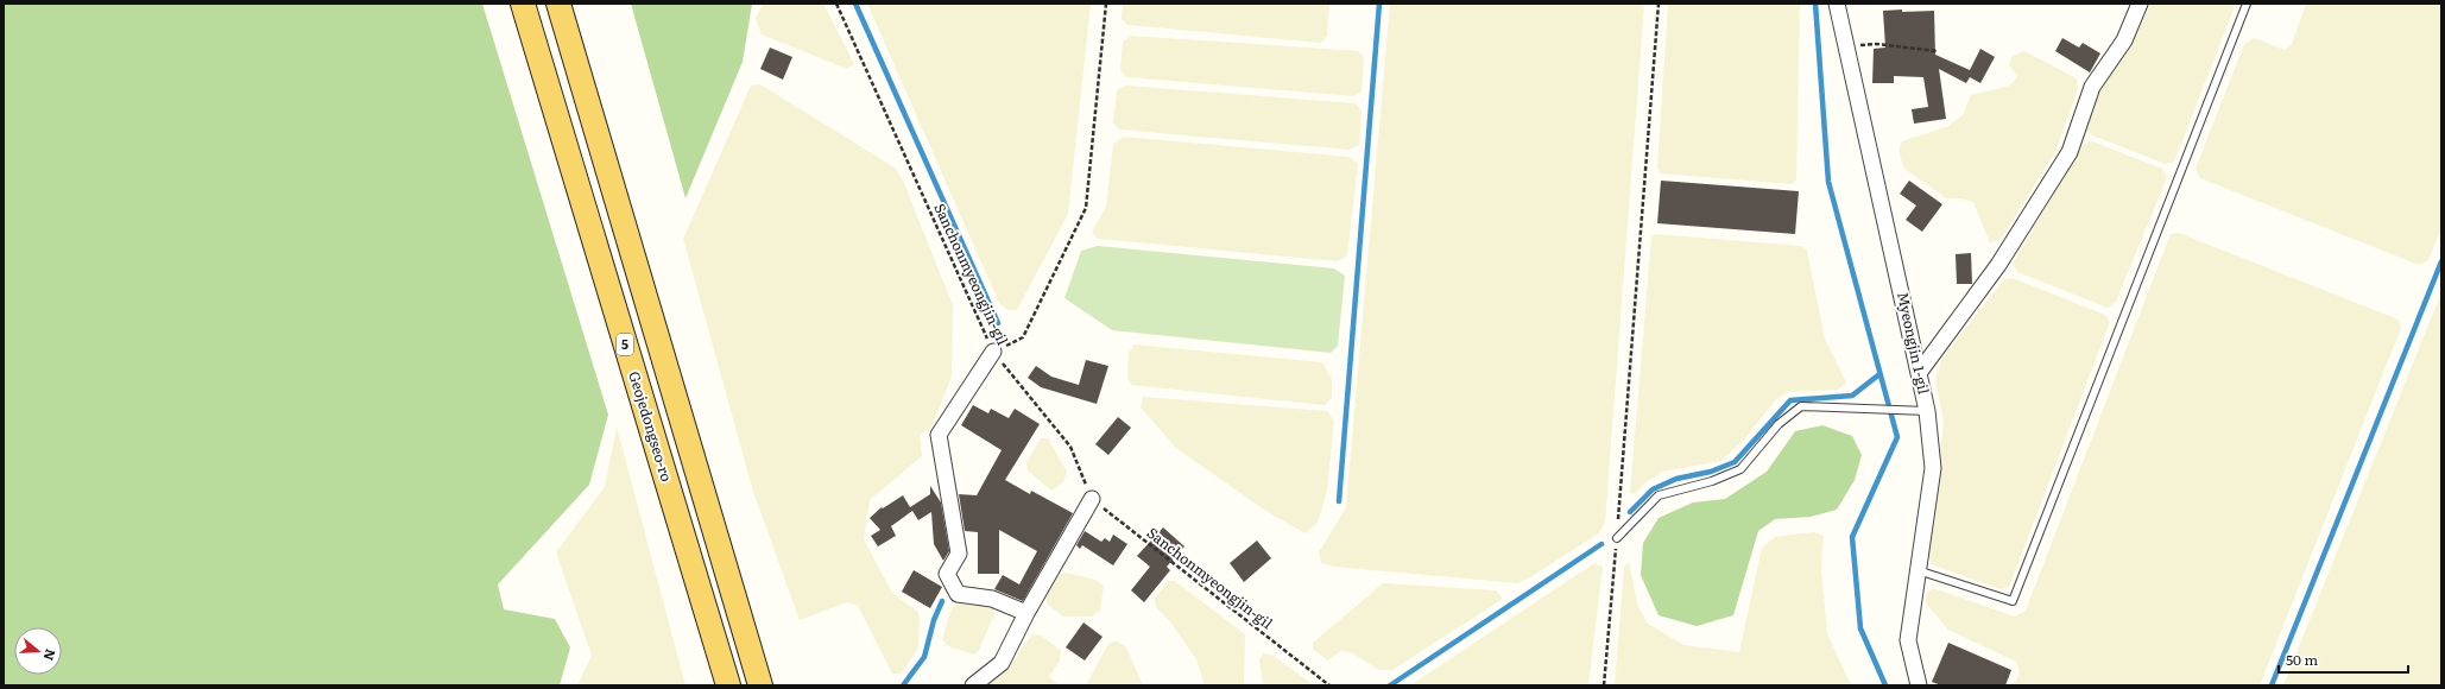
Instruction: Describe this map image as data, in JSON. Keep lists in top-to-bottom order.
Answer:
{
  "streets": {
    "main road": ["5", "Geojedongseo-ro"],
    "street": ["Myeongjin 1-gil"],
    "path": ["Sanchonmyeongjin-gil"]
  },
  "scale_bar": "50 m",
  "north": "right"
}
